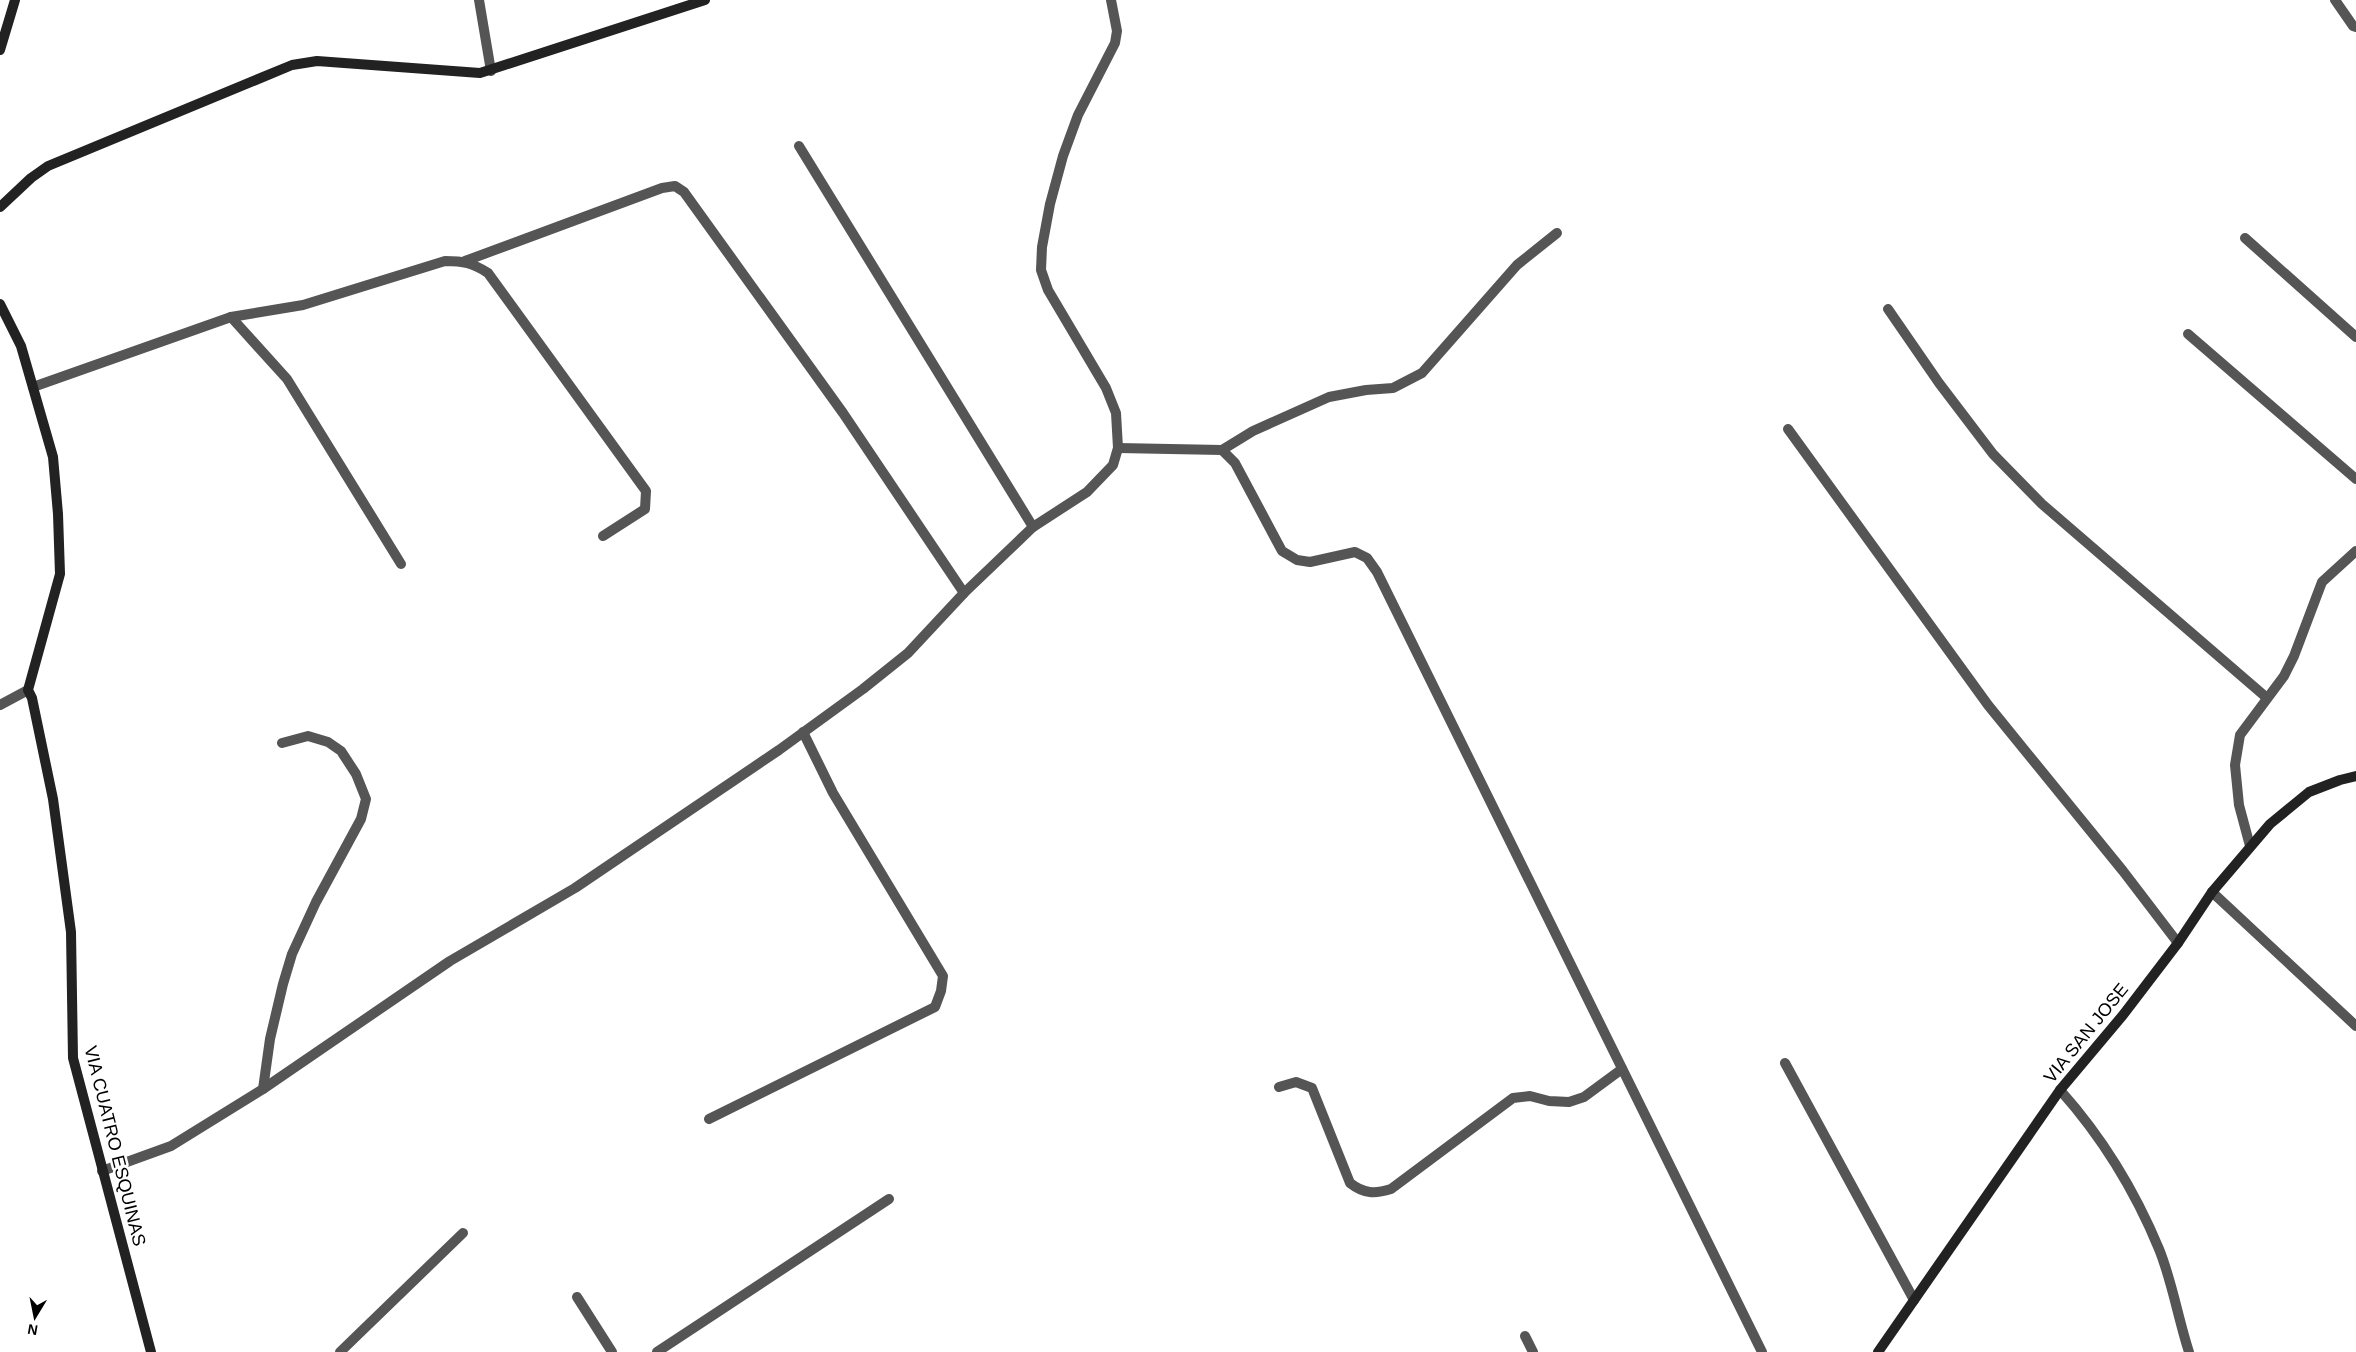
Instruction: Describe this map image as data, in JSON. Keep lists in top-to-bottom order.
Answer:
{
  "streets": {
    "street": ["VIA SAN JOSE", "VIA CUATRO ESQUINAS"]
  },
  "north": "bottom"
}
